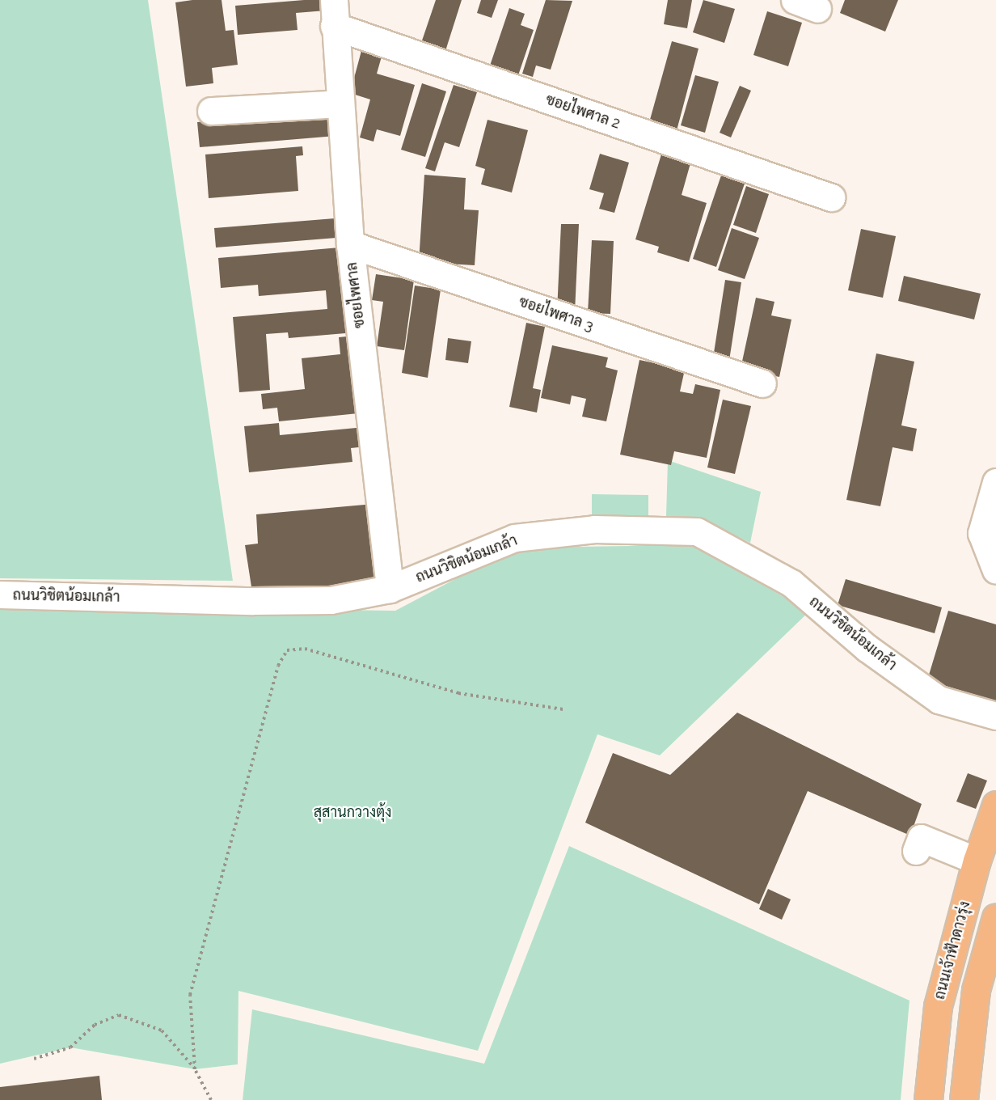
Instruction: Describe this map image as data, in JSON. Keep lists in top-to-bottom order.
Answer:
{
  "streets": {
    "main road": ["ถนนเจ้าฟ้าดาวรุ่ง"],
    "street": [
      "ซอยไพศาล 2",
      "ซอยไพศาล",
      "ซอยไพศาล 3",
      "ถนนวิชิตน้อมเกล้า"
    ]
  },
  "crossings": [
    ["ซอยไพศาล 2", "ซอยไพศาล"],
    ["ซอยไพศาล", "ซอยไพศาล 3"],
    ["ซอยไพศาล", "ถนนวิชิตน้อมเกล้า"]
  ],
  "parks": ["สุสานกวางตุ้ง"]
}
